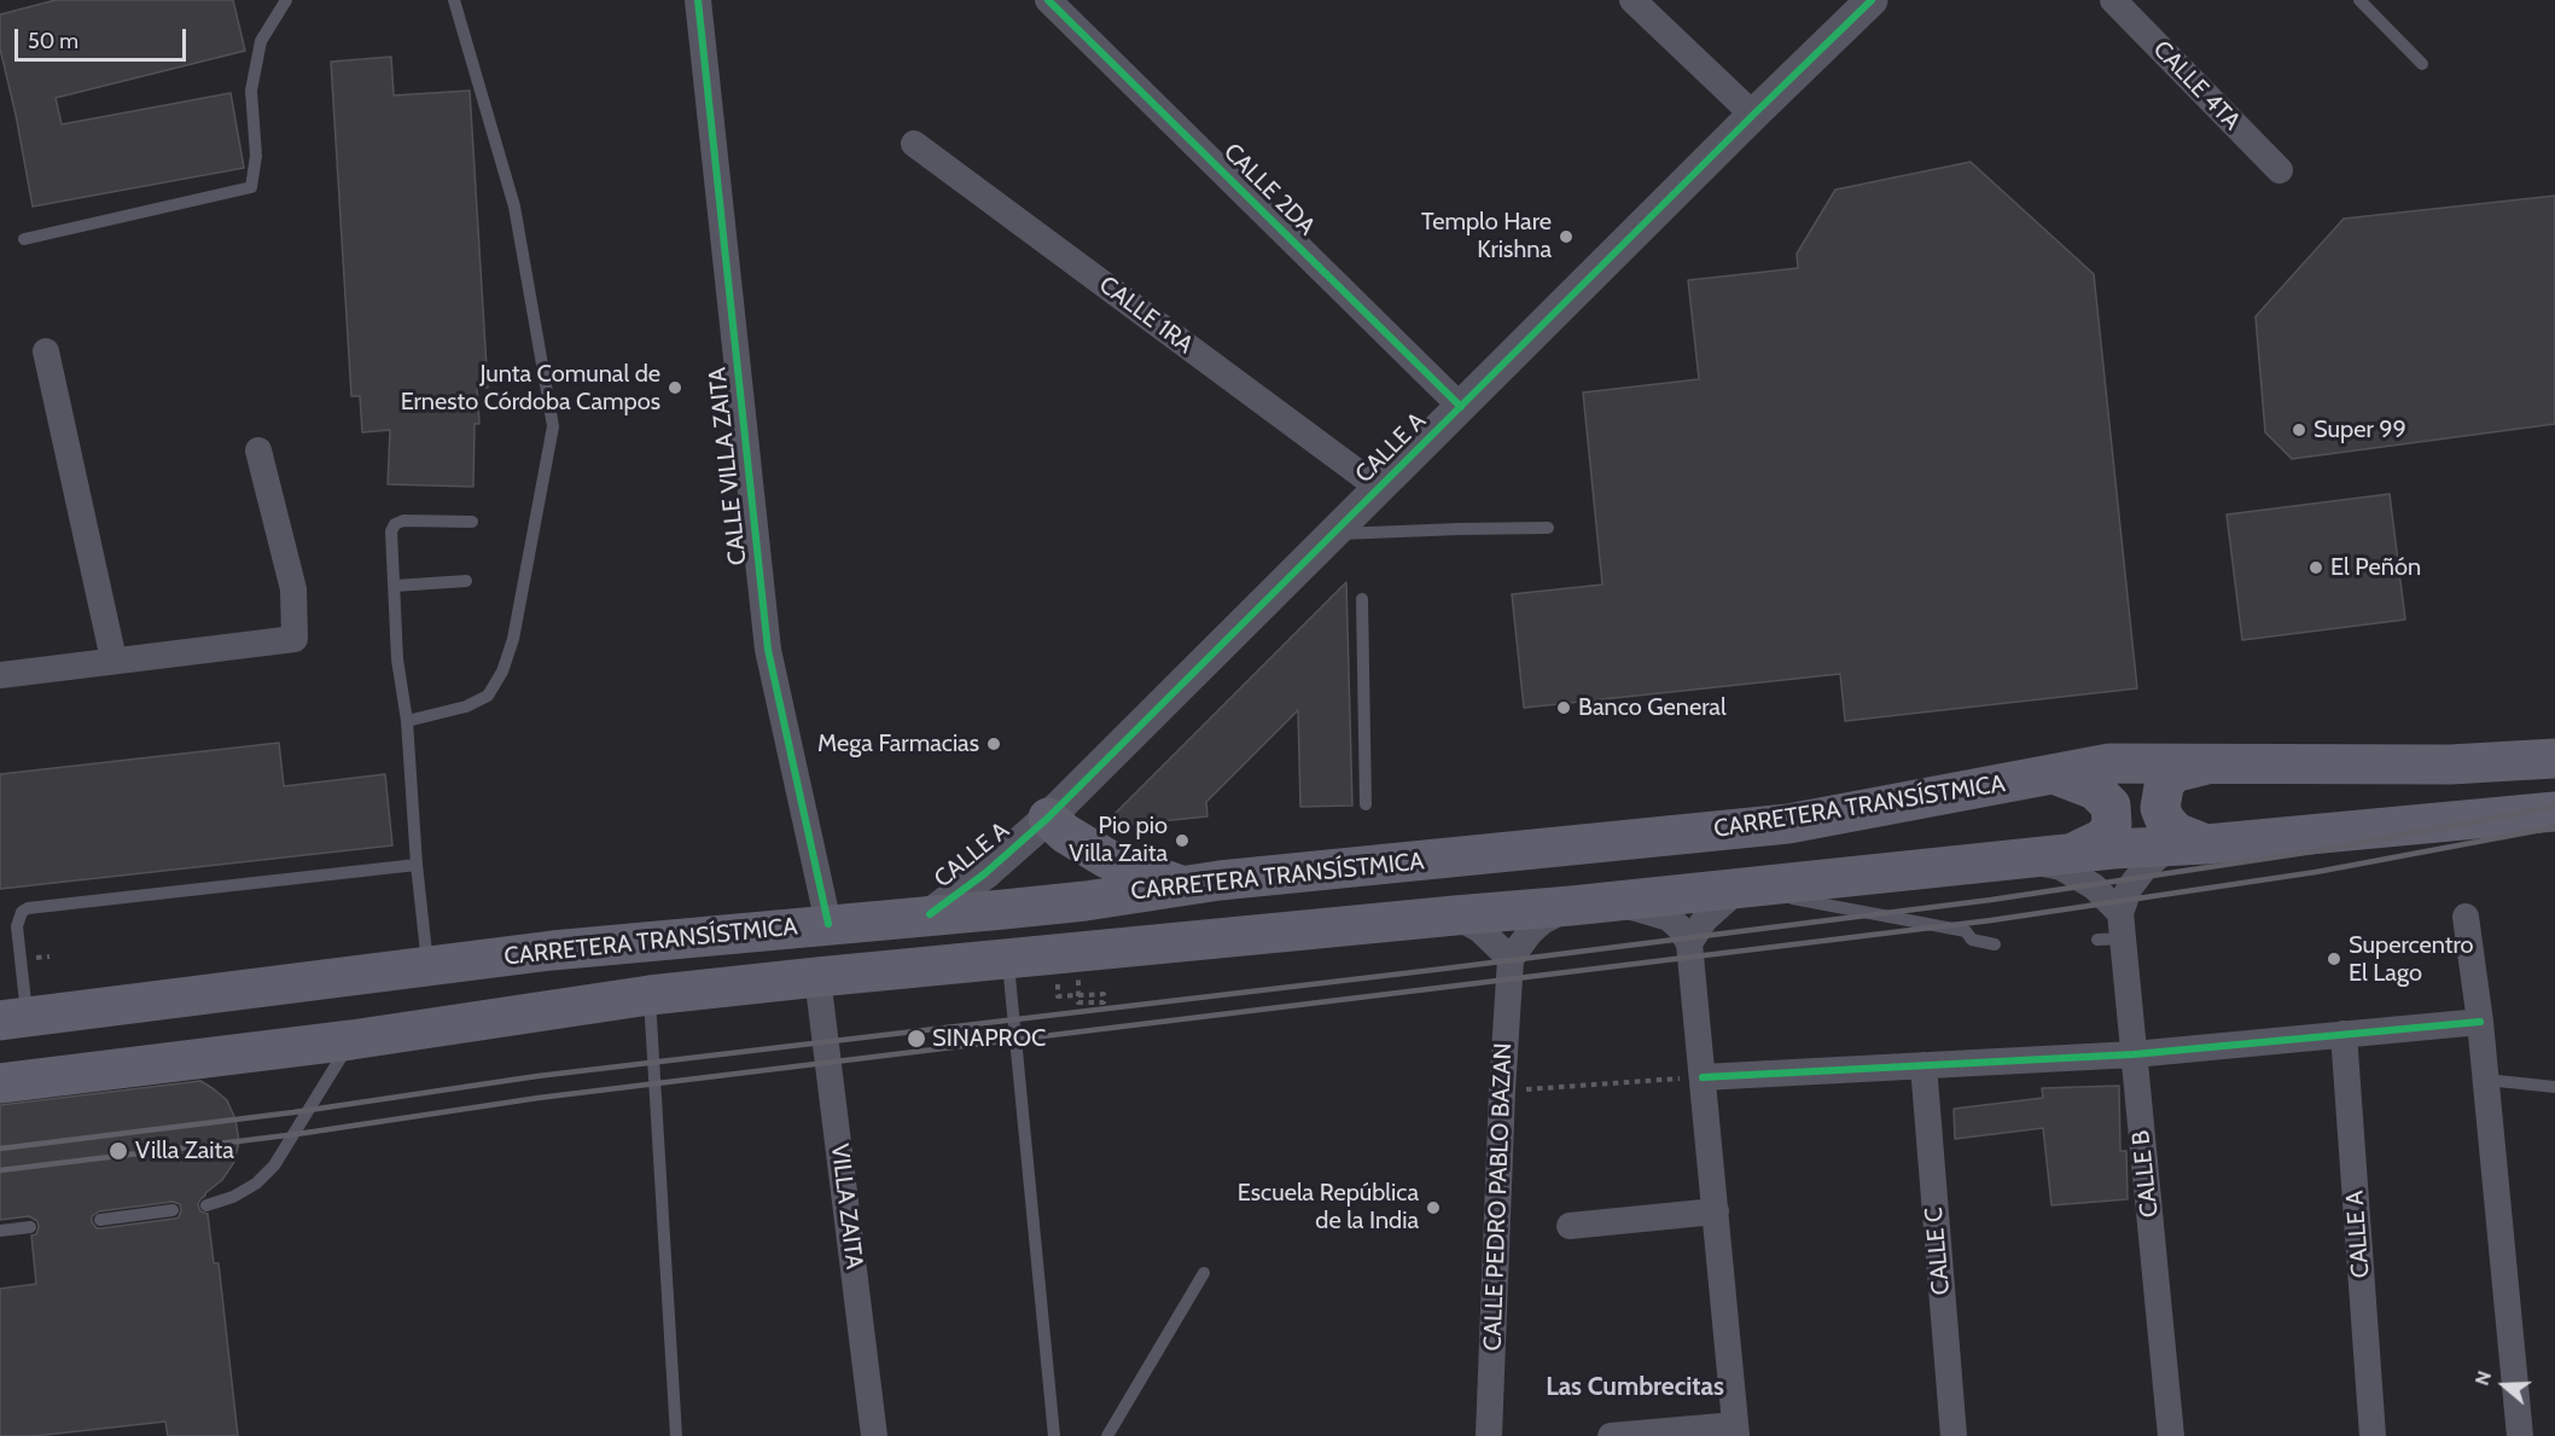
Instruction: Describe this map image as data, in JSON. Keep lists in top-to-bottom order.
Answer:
{
  "streets": {
    "main road": ["CARRETERA TRANSÍSTMICA"],
    "street": [
      "CALLE 4TA",
      "CALLE 2DA",
      "CALLE 1RA",
      "CALLE A",
      "CALLE VILLA ZAITA",
      "CALLE B",
      "CALLE PEDRO PABLO BAZAN",
      "VILLA ZAITA",
      "CALLE C"
    ]
  },
  "crossings": [
    ["CALLE 2DA", "CALLE A"],
    ["CALLE 1RA", "CALLE A"],
    ["CALLE A", "CARRETERA TRANSÍSTMICA"],
    ["CALLE VILLA ZAITA", "CARRETERA TRANSÍSTMICA"]
  ],
  "districts": ["Las Cumbrecitas"],
  "places": [
    "Templo Hare Krishna",
    "Junta Comunal de Ernesto Córdoba Campos",
    "Super 99",
    "El Peñón",
    "Banco General",
    "Mega Farmacias",
    "Pio pio Villa Zaita",
    "Supercentro El Lago",
    "SINAPROC",
    "Villa Zaita",
    "Escuela República de la India"
  ],
  "scale_bar": "50 m",
  "north": "left"
}
